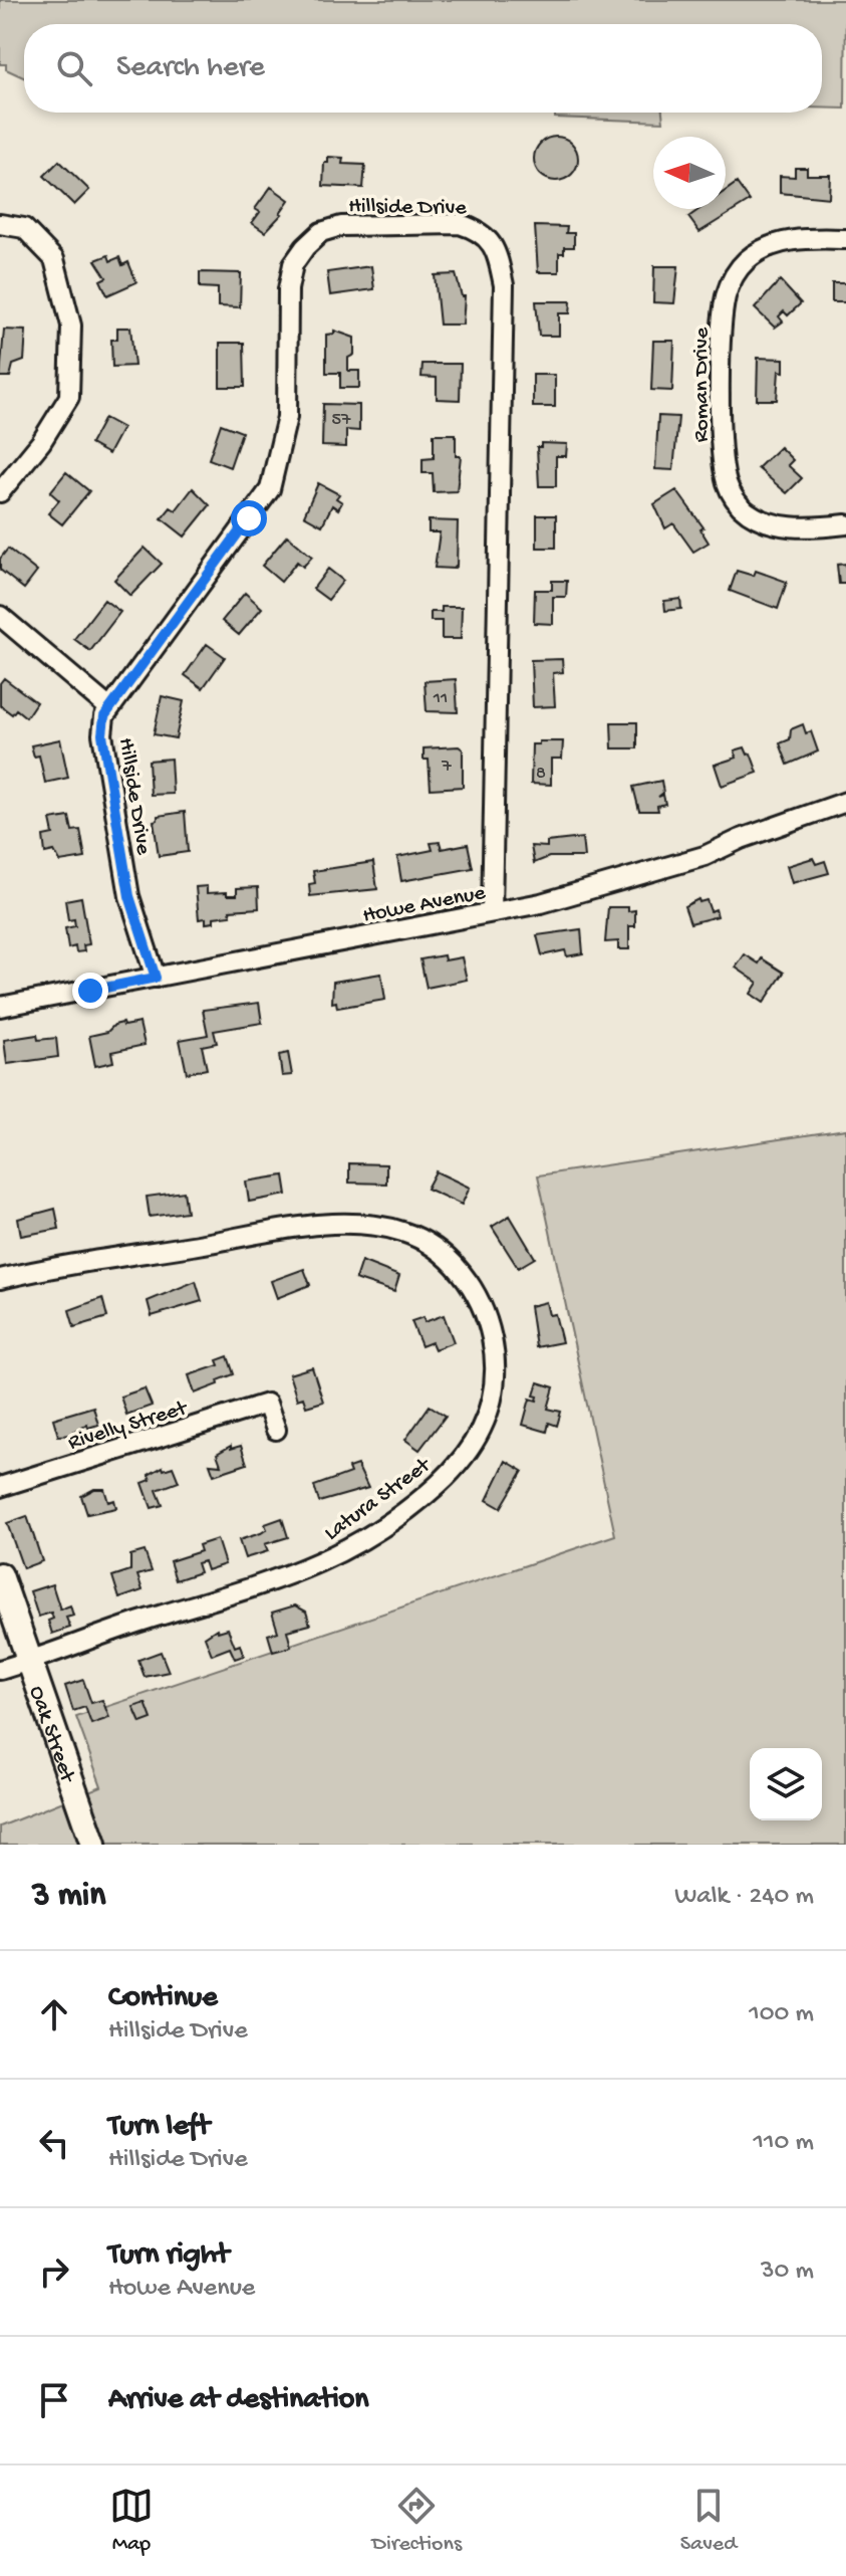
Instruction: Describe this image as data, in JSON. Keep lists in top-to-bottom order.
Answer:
{
  "streets": {
    "street": [
      "Hillside Drive",
      "Roman Drive",
      "Howe Avenue",
      "Rivelly Street",
      "Latura Street",
      "Oak Street"
    ]
  },
  "crossings": [
    ["Hillside Drive", "Howe Avenue"],
    ["Latura Street", "Oak Street"]
  ],
  "house_numbers": [
    "57",
    "11",
    "7",
    "8"
  ],
  "north": "left",
  "page": {
    "search": "Search here",
    "heading": ["3 min", "Walk · 240 m"],
    "list": [
      ["Continue", "Hillside Drive", "100 m"],
      ["Turn left", "Hillside Drive", "110 m"],
      ["Turn right", "Howe Avenue", "30 m"],
      "Arrive at destination"
    ],
    "nav": ["Map", "Directions", "Saved"]
  }
}
